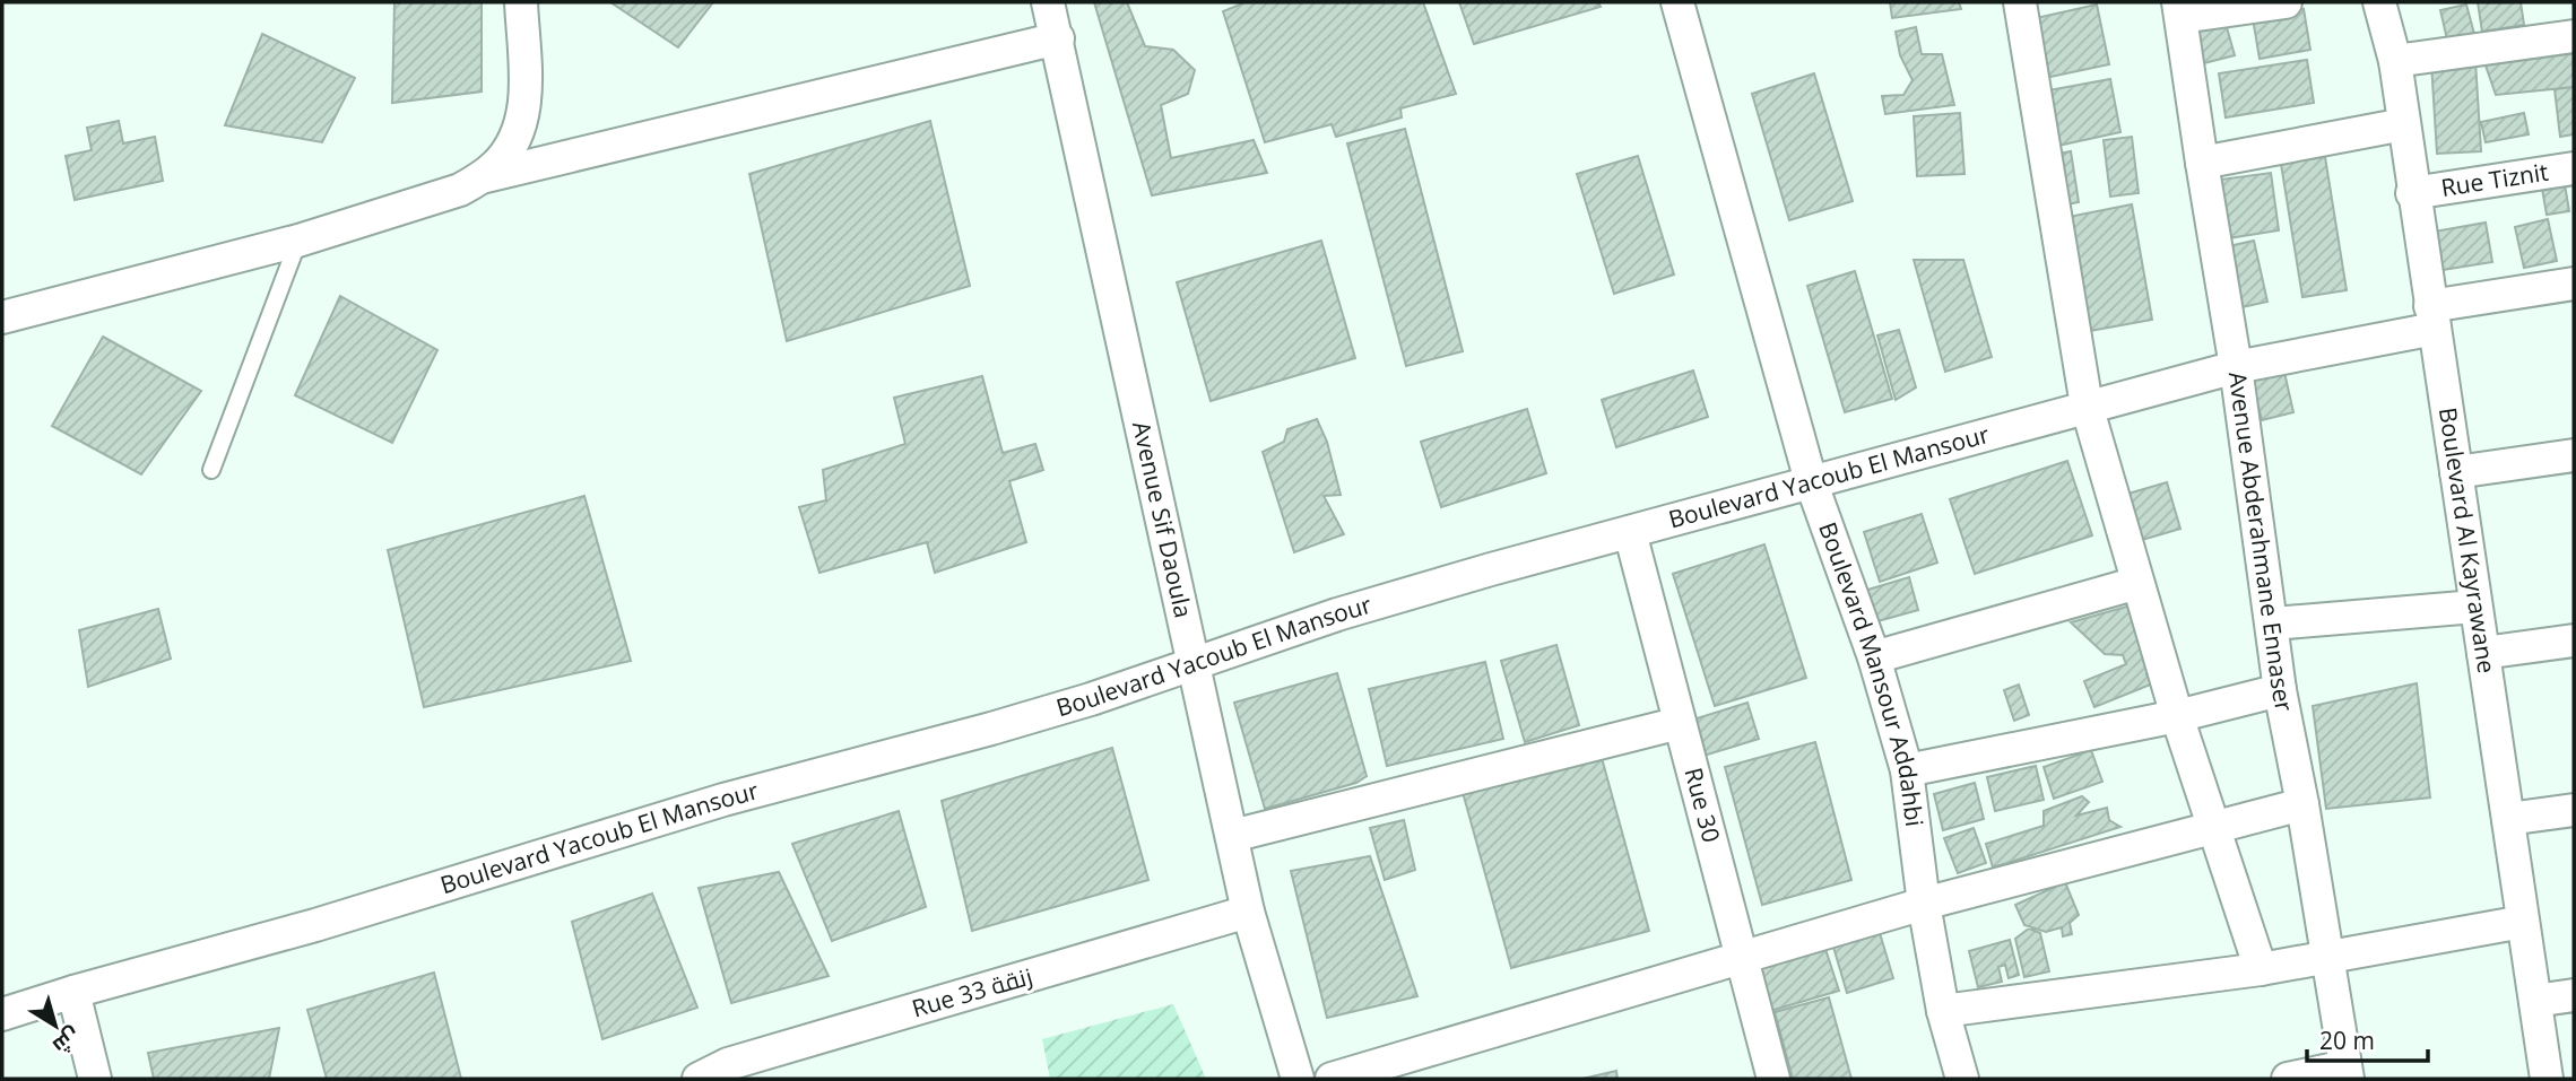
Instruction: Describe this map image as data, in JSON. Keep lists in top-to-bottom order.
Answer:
{
  "streets": {
    "street": [
      "Rue Tiznit",
      "Boulevard Yacoub El Mansour",
      "Avenue Sif Daoula",
      "Boulevard Al Kayrawane",
      "Avenue Abderahmane Ennaser",
      "Boulevard Mansour Addahbi",
      "Rue 30",
      "Rue 33 زنقة"
    ]
  },
  "crossings": [
    ["Rue Tiznit", "Boulevard Al Kayrawane"],
    ["Boulevard Yacoub El Mansour", "Avenue Sif Daoula"],
    ["Boulevard Yacoub El Mansour", "Boulevard Al Kayrawane"],
    ["Boulevard Yacoub El Mansour", "Avenue Abderahmane Ennaser"],
    ["Boulevard Yacoub El Mansour", "Boulevard Mansour Addahbi"],
    ["Boulevard Yacoub El Mansour", "Rue 30"],
    ["Avenue Sif Daoula", "Rue 33 زنقة"]
  ],
  "scale_bar": "20 m",
  "north": "bottom right"
}
